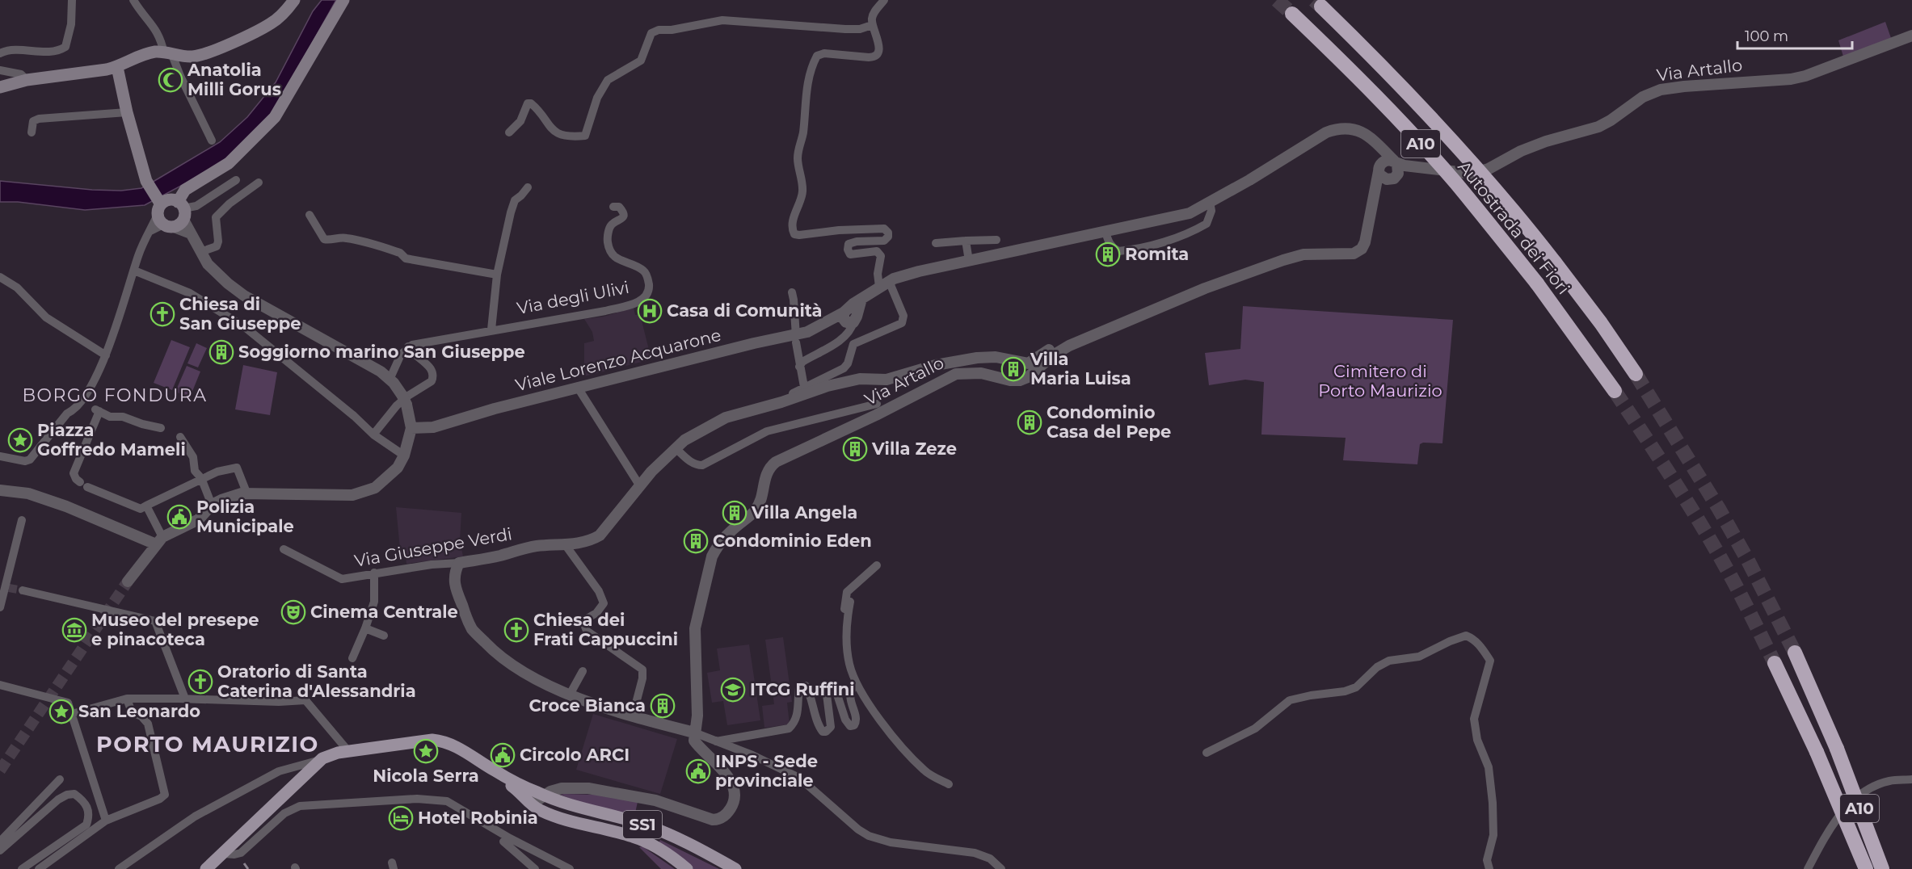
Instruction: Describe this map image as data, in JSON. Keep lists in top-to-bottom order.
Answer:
{
  "streets": {
    "highway": ["A10", "Autostrada dei Fiori"],
    "main road": ["SS1"],
    "street": [
      "Via Artallo",
      "Via degli Ulivi",
      "Viale Lorenzo Acquarone",
      "Via Giuseppe Verdi"
    ]
  },
  "crossings": [
    ["Via Artallo", "Via Giuseppe Verdi"]
  ],
  "districts": ["BORGO FONDURA", "PORTO MAURIZIO"],
  "parks": ["Cimitero di Porto Maurizio"],
  "places": {
    "mosque": ["Anatolia Milli Gorus"],
    "building": [
      "Romita",
      "Soggiorno marino San Giuseppe",
      "Villa Maria Luisa",
      "Condominio Casa del Pepe",
      "Villa Zeze",
      "Villa Angela",
      "Condominio Eden",
      "Croce Bianca"
    ],
    "hospital": ["Casa di Comunità"],
    "church": ["Chiesa di San Giuseppe", "Chiesa dei Frati Cappuccini", "Oratorio di Santa Caterina d'Alessandria"],
    "place": ["Piazza Goffredo Mameli", "San Leonardo", "Nicola Serra"],
    "public building": ["Polizia Municipale", "Circolo ARCI", "INPS - Sede provinciale"],
    "theatre": ["Cinema Centrale"],
    "museum": ["Museo del presepe e pinacoteca"],
    "school or university": ["ITCG Ruffini"],
    "hotel": ["Hotel Robinia"]
  },
  "scale_bar": "100 m"
}
